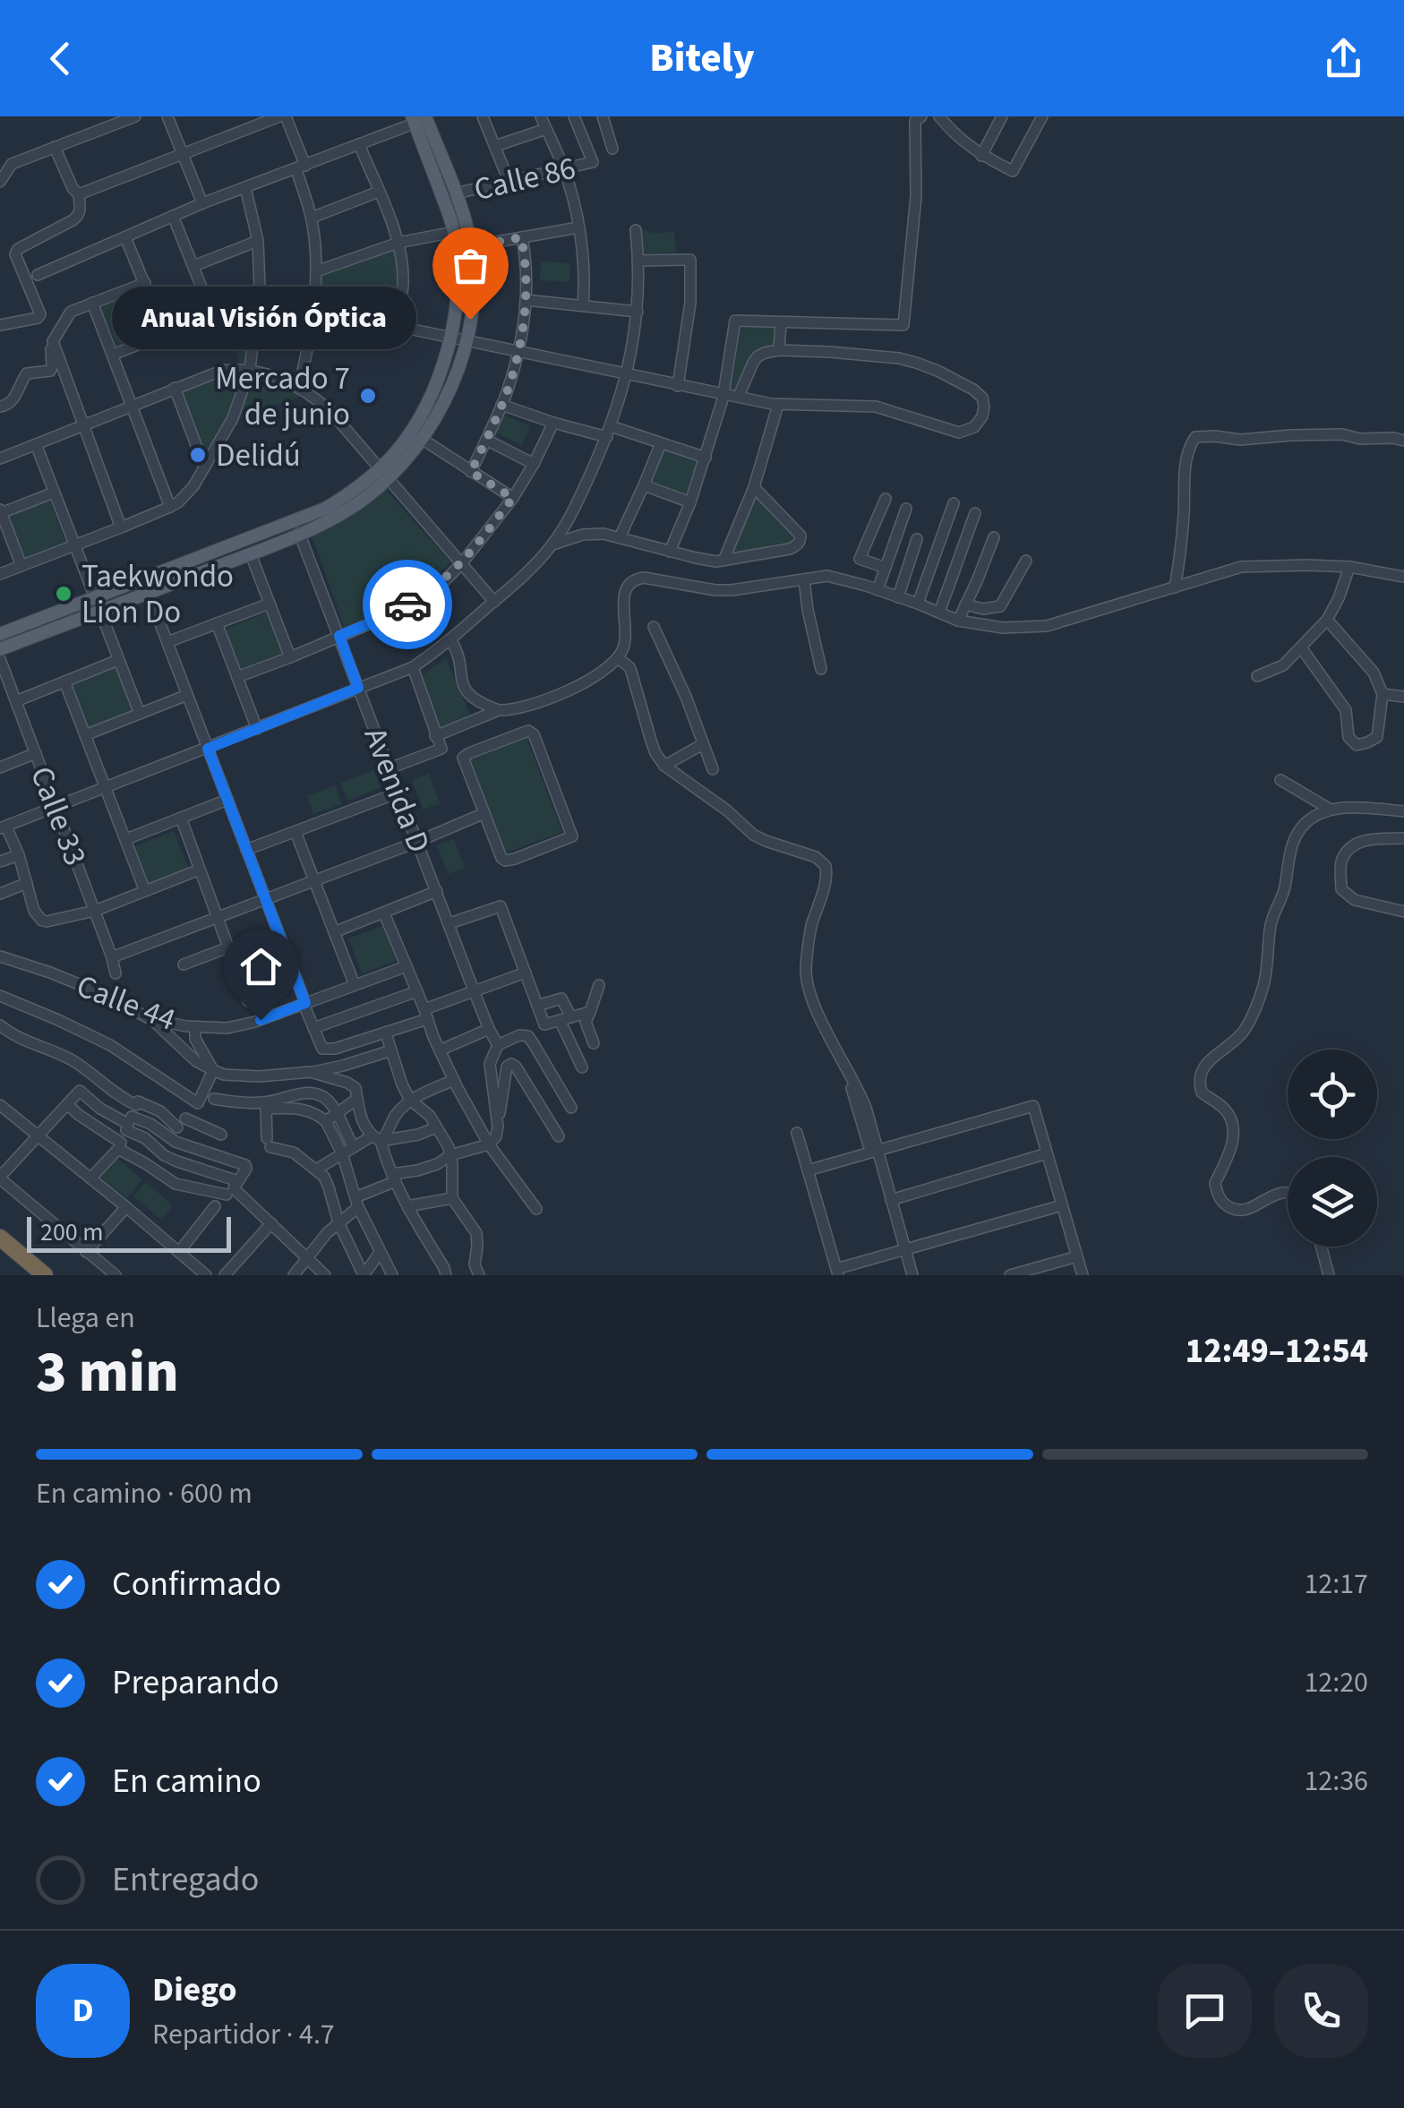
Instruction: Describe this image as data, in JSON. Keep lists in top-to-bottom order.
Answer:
{
  "streets": {
    "street": [
      "Calle 86",
      "Avenida D",
      "Calle 33",
      "Calle 44"
    ]
  },
  "places": [
    "Anual Visión Óptica",
    "Mercado 7 de junio",
    "Delidú",
    "Taekwondo Lion Do"
  ],
  "scale_bar": "200 m",
  "page": {
    "header": "Bitely",
    "bubble": "Anual Visión Óptica",
    "scale": "200 m",
    "heading": ["3 min", "Llega en", "12:49–12:54"],
    "panel": ["Diego", "Repartidor · 4.7"],
    "bar": "En camino · 600 m",
    "list": [
      ["Confirmado", "12:17"],
      ["Preparando", "12:20"],
      ["En camino", "12:36"],
      "Entregado"
    ],
    "round": "D"
  }
}
